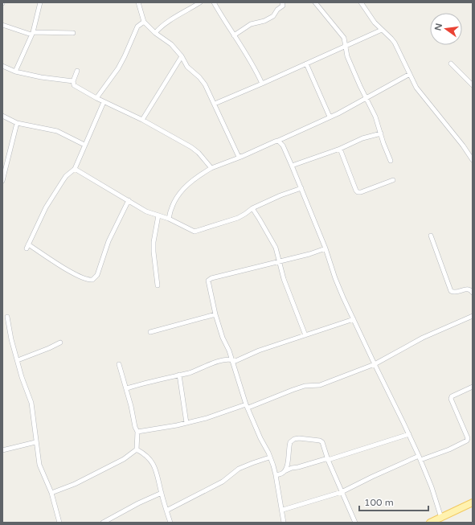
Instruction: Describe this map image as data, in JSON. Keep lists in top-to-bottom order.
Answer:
{
  "scale_bar": "100 m",
  "north": "left"
}
